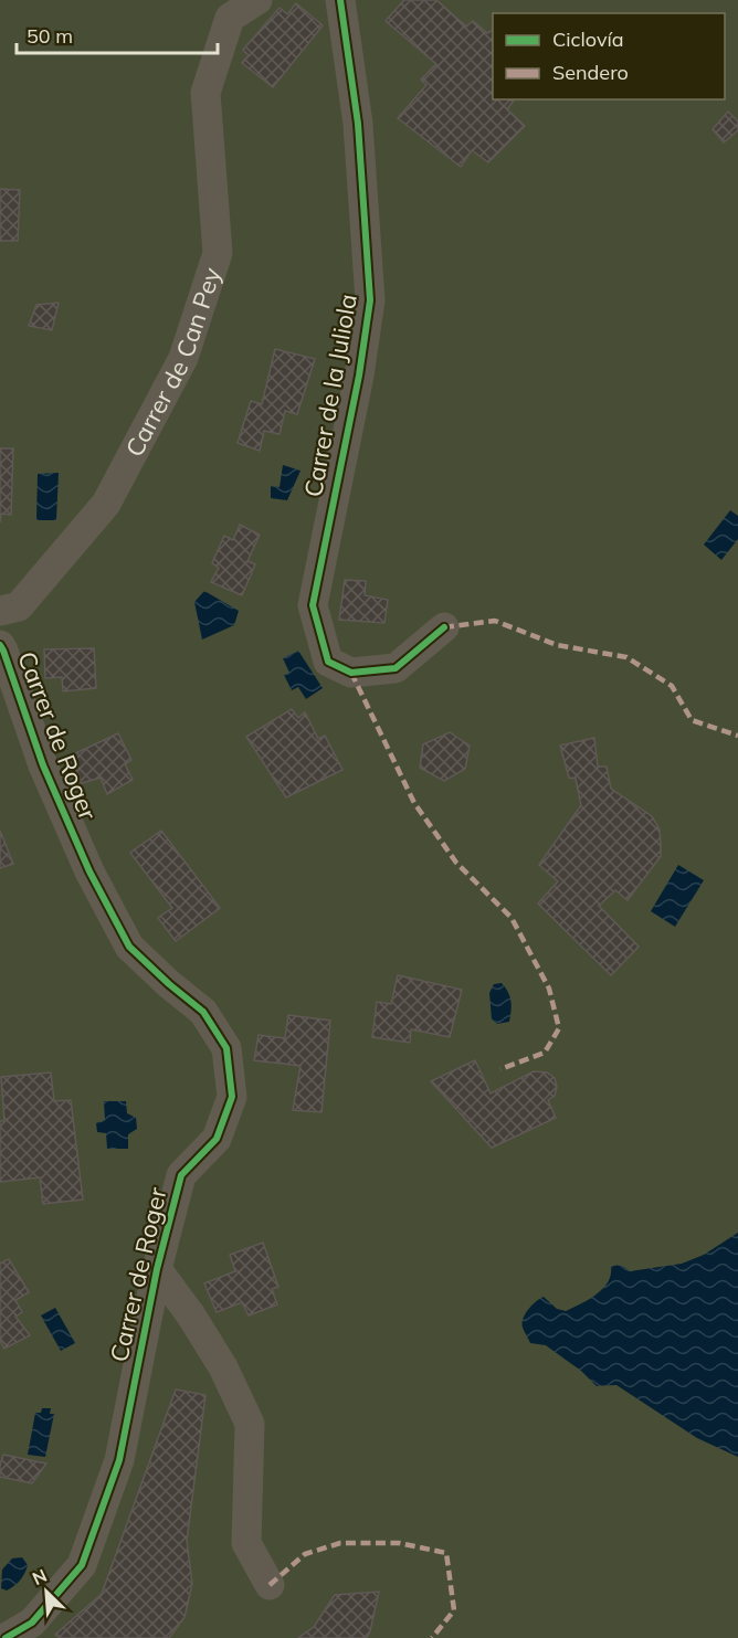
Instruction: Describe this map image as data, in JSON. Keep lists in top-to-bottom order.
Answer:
{
  "streets": {
    "street": ["Carrer de Can Pey", "Carrer de la Juliola", "Carrer de Roger"]
  },
  "legend": ["Ciclovía", "Sendero"],
  "scale_bar": "50 m",
  "north": "top left"
}
